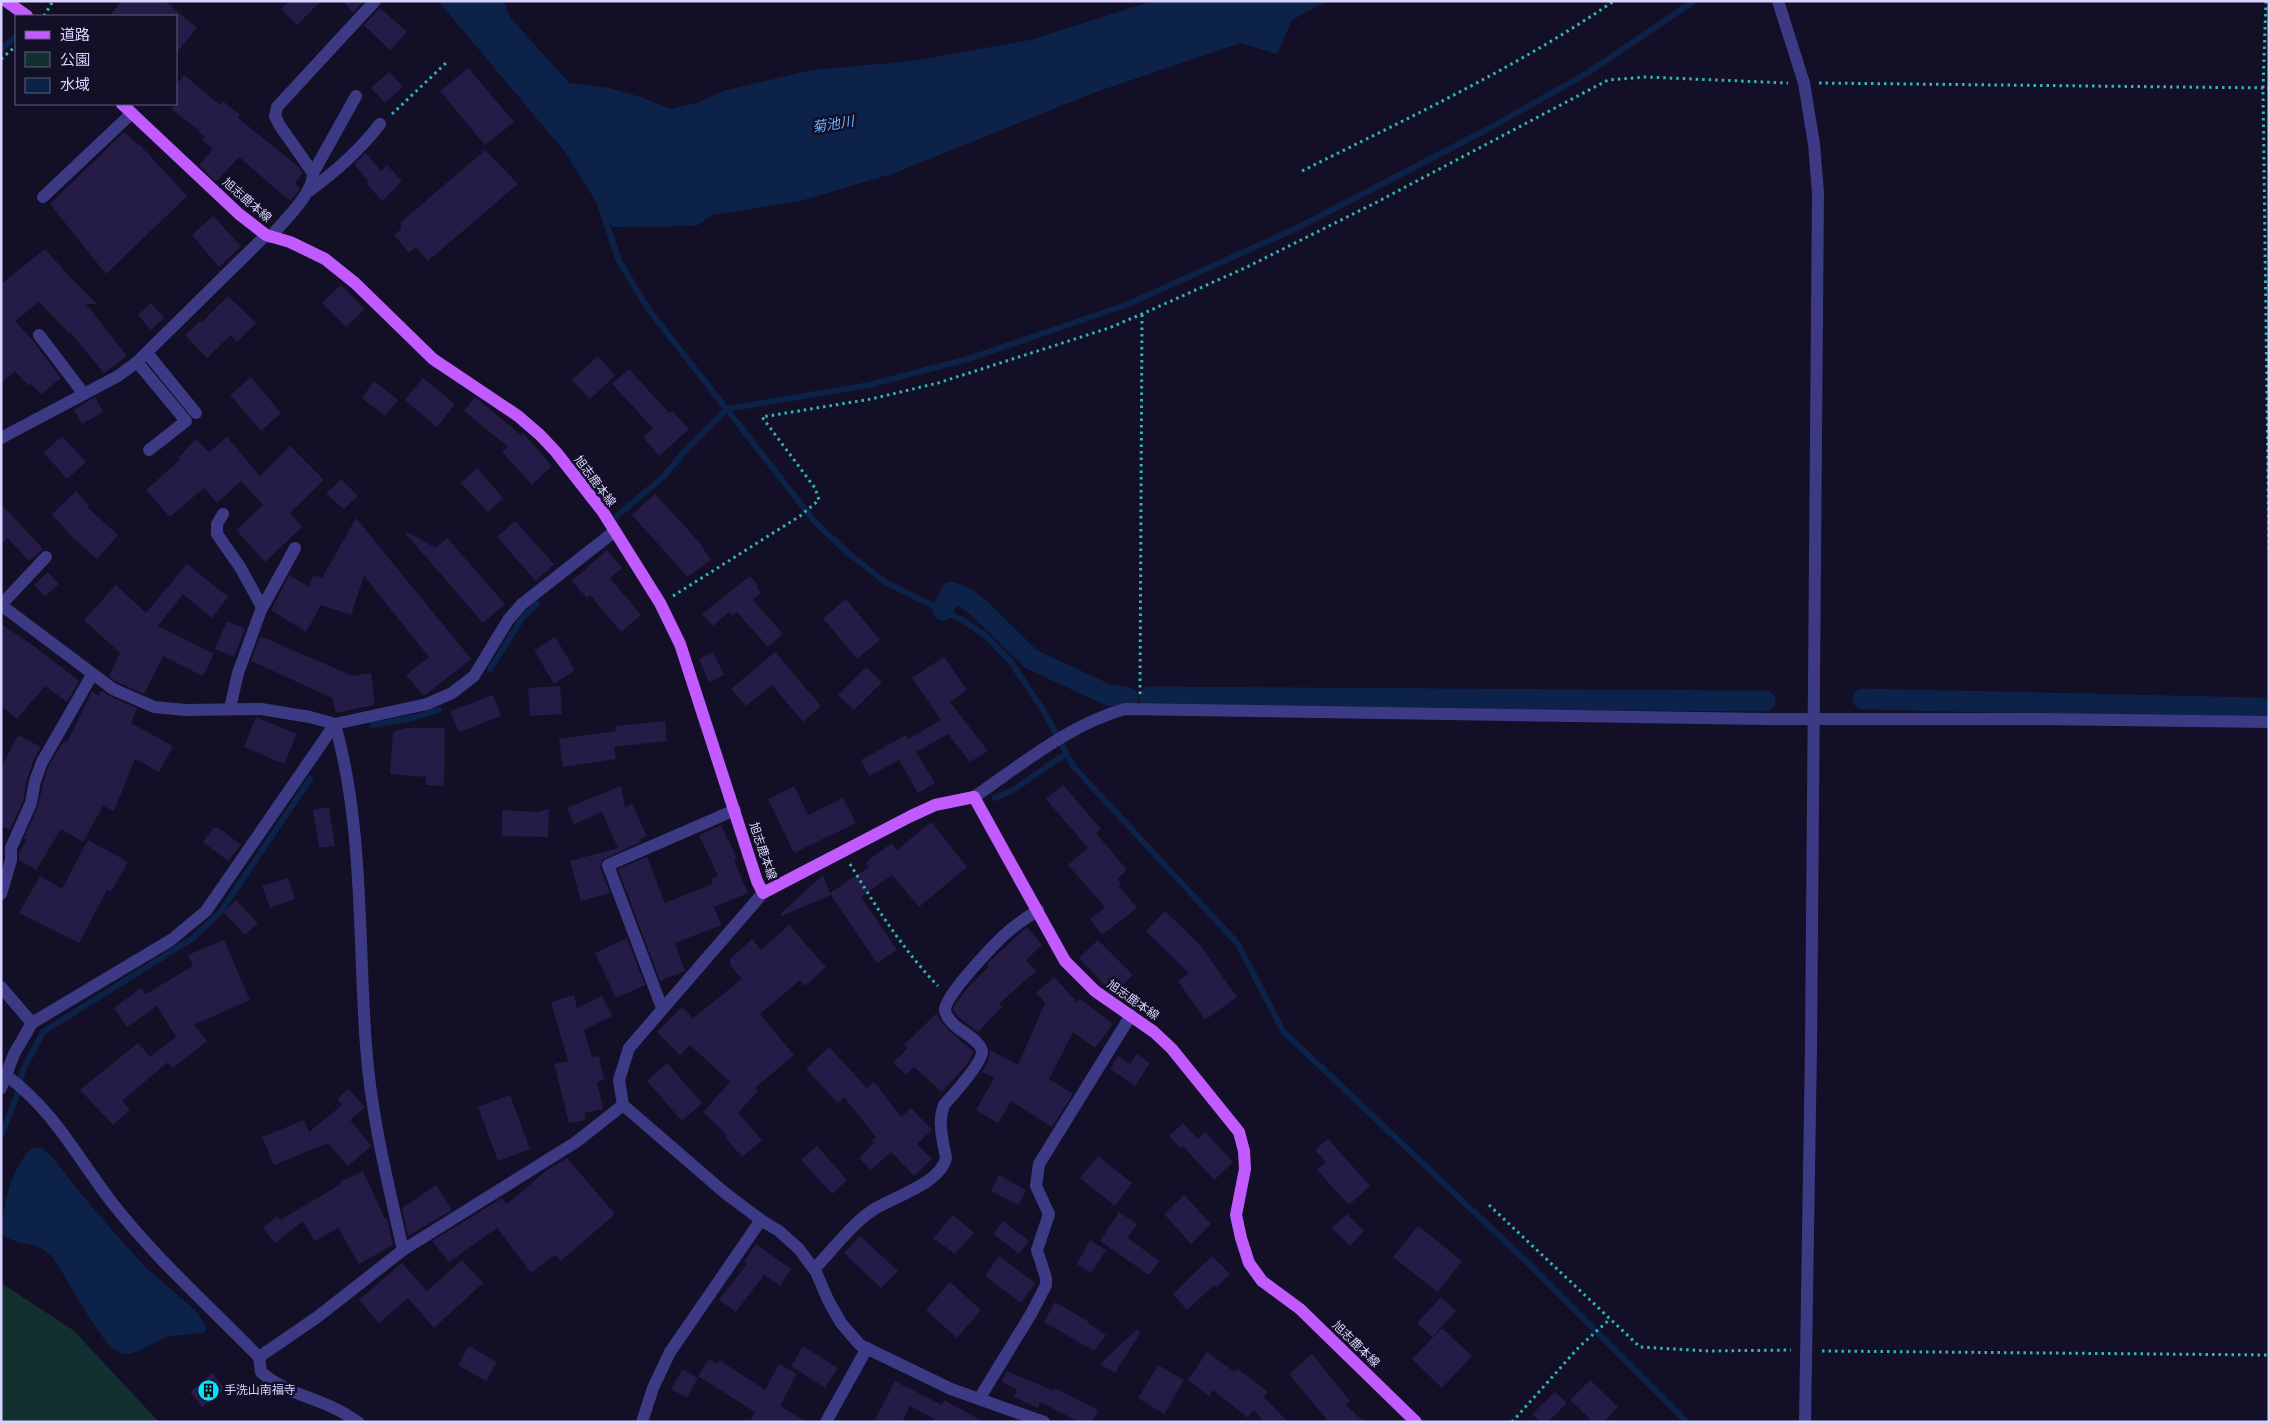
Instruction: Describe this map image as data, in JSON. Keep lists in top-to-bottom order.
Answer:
{
  "streets": {
    "main road": ["旭志鹿本線"]
  },
  "water": ["菊池川"],
  "places": {
    "building": ["手洗山南福寺"]
  },
  "legend": ["道路", "公園", "水域"]
}
